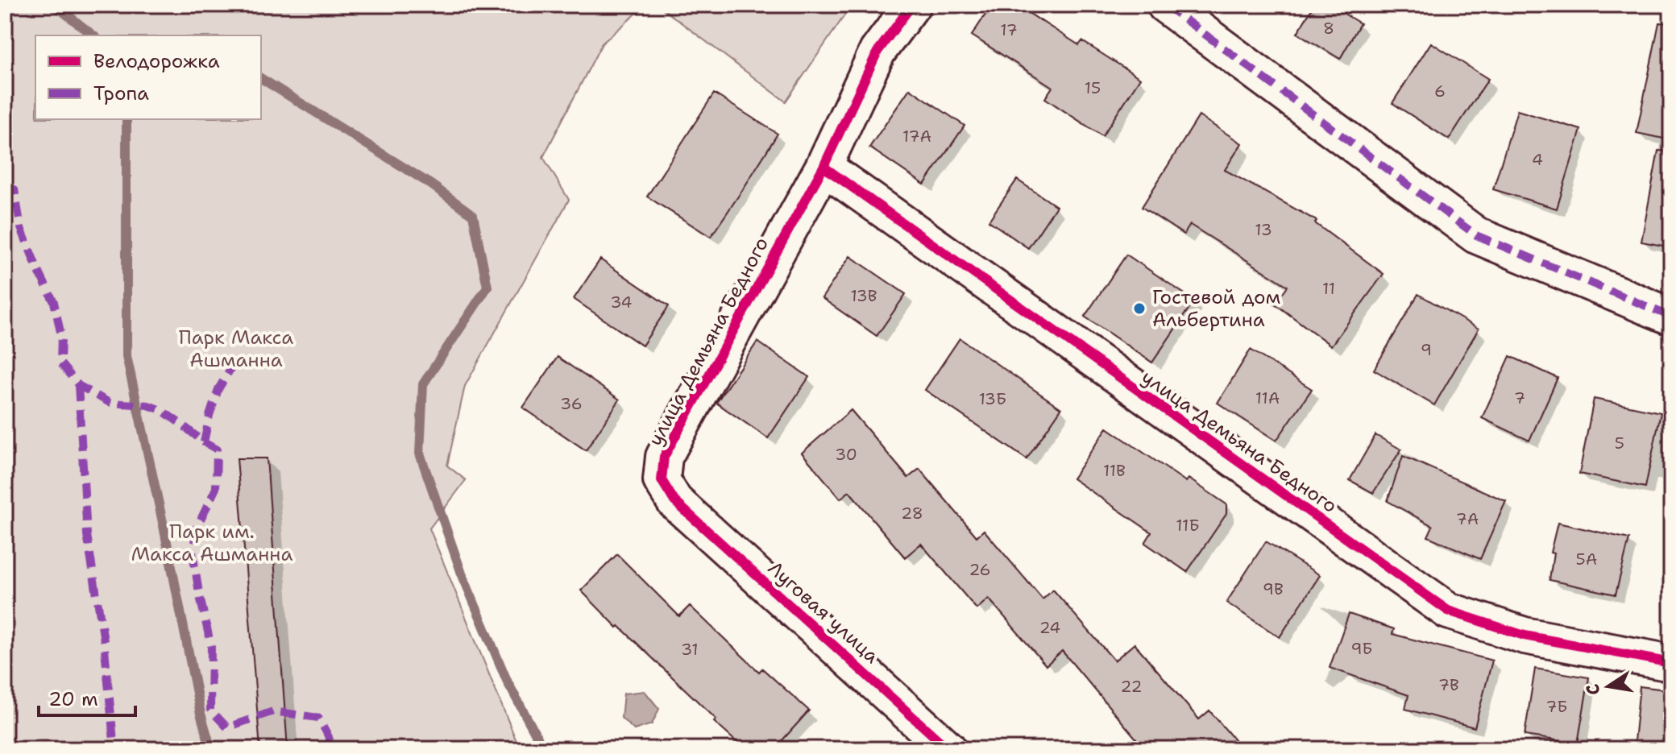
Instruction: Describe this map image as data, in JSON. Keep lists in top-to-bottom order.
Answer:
{
  "streets": {
    "street": ["улица Демьяна Бедного", "Луговая улица"]
  },
  "crossings": [
    ["улица Демьяна Бедного", "Луговая улица"]
  ],
  "parks": ["Парк Макса Ашманна", "Парк им. Макса Ашманна"],
  "places": ["Гостевой дом Альбертина"],
  "house_numbers": [
    "8",
    "17",
    "15",
    "6",
    "17А",
    "4",
    "13",
    "11",
    "13В",
    "34",
    "9",
    "11А",
    "7",
    "13Б",
    "36",
    "5",
    "30",
    "11В",
    "28",
    "7А",
    "11Б",
    "5А",
    "26",
    "9В",
    "24",
    "9Б",
    "31",
    "7В",
    "22",
    "7Б"
  ],
  "legend": ["Велодорожка", "Тропа"],
  "scale_bar": "20 m",
  "north": "left"
}
